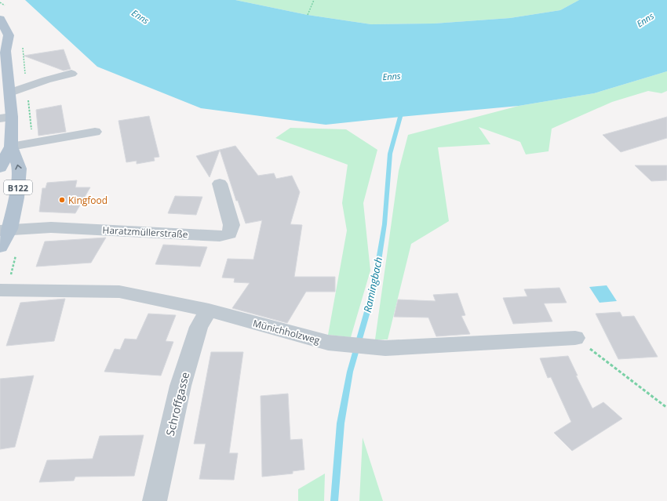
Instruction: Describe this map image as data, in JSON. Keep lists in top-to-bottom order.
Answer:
{
  "streets": {
    "main road": ["B122"],
    "street": ["Haratzmüllerstraße", "Münichholzweg", "Schroffgasse"]
  },
  "crossings": [
    ["B122", "Haratzmüllerstraße"],
    ["Münichholzweg", "Schroffgasse"]
  ],
  "water": ["Enns", "Ramingbach"],
  "places": ["Kingfood"]
}
